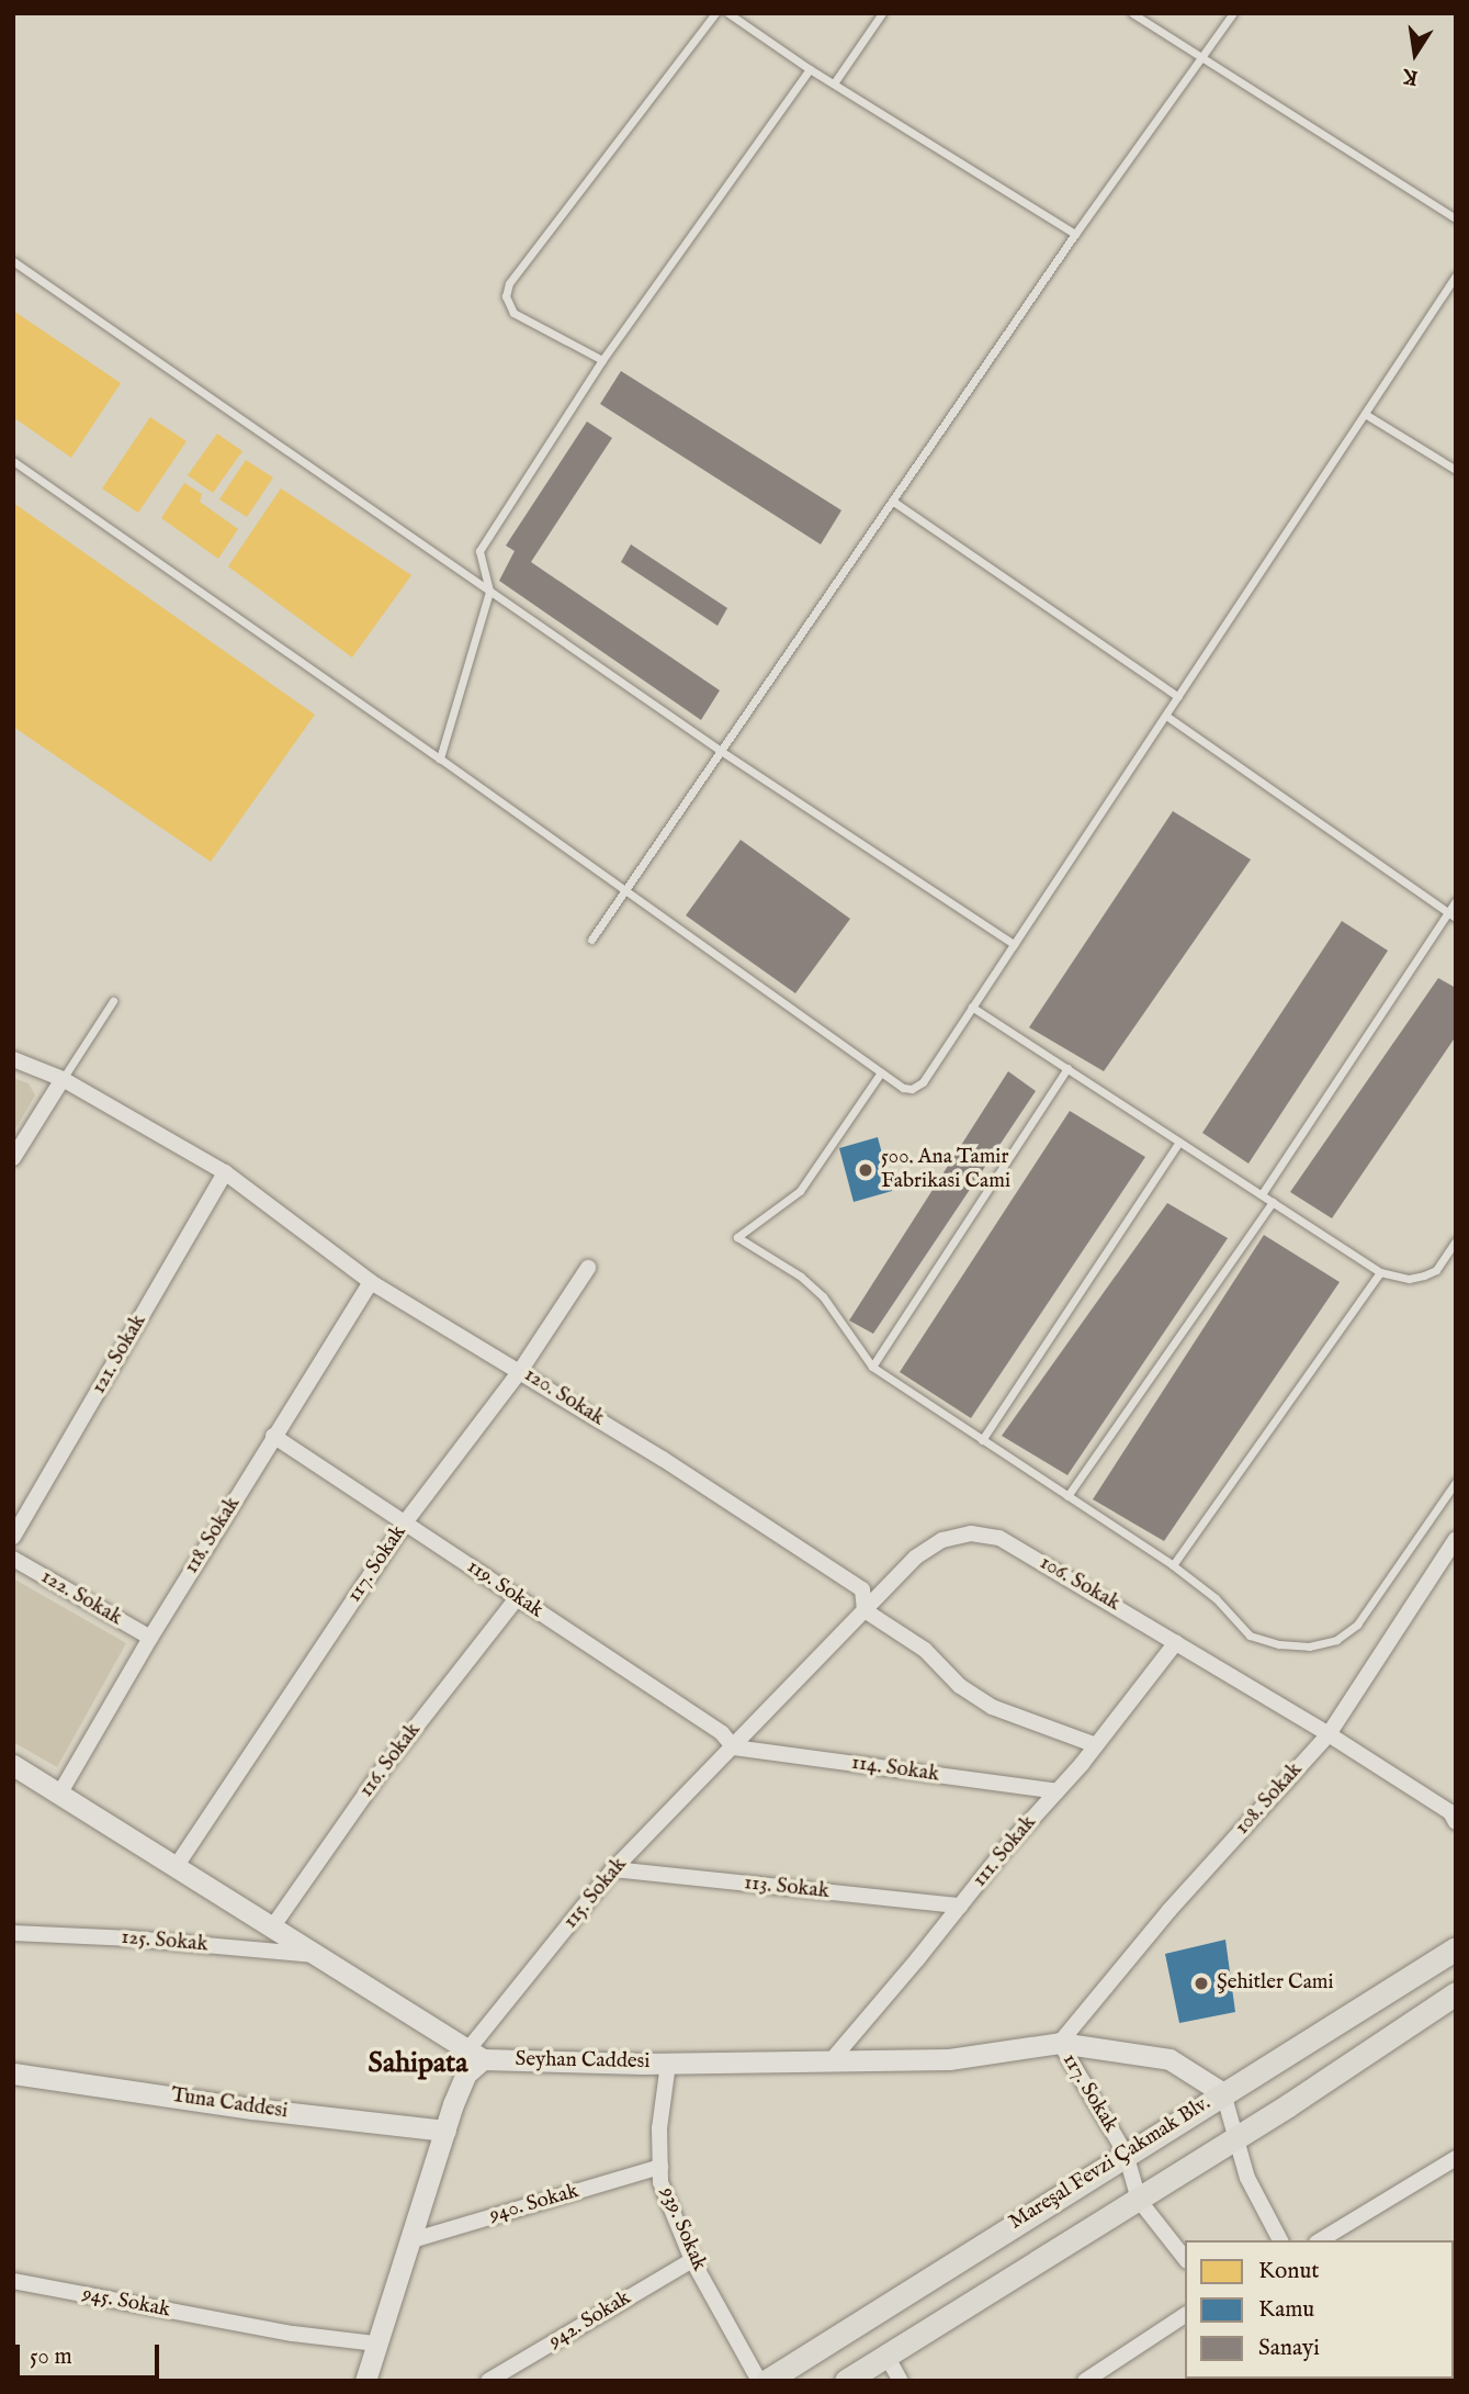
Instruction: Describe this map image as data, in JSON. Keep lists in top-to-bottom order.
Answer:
{
  "streets": {
    "main road": ["Seyhan Caddesi", "Tuna Caddesi", "Mareşal Fevzi Çakmak Blv."],
    "street": [
      "121. Sokak",
      "120. Sokak",
      "118. Sokak",
      "117. Sokak",
      "106. Sokak",
      "119. Sokak",
      "122. Sokak",
      "116. Sokak",
      "114. Sokak",
      "108. Sokak",
      "111. Sokak",
      "113. Sokak",
      "115. Sokak",
      "125. Sokak",
      "940. Sokak",
      "939. Sokak",
      "945. Sokak",
      "942. Sokak"
    ]
  },
  "crossings": [
    ["121. Sokak", "120. Sokak"],
    ["120. Sokak", "118. Sokak"],
    ["120. Sokak", "117. Sokak"],
    ["120. Sokak", "106. Sokak"],
    ["120. Sokak", "111. Sokak"],
    ["118. Sokak", "119. Sokak"],
    ["118. Sokak", "122. Sokak"],
    ["117. Sokak", "119. Sokak"],
    ["117. Sokak", "108. Sokak"],
    ["117. Sokak", "Seyhan Caddesi"],
    ["117. Sokak", "Mareşal Fevzi Çakmak Blv."],
    ["106. Sokak", "119. Sokak"],
    ["106. Sokak", "114. Sokak"],
    ["106. Sokak", "108. Sokak"],
    ["106. Sokak", "111. Sokak"],
    ["106. Sokak", "115. Sokak"],
    ["119. Sokak", "116. Sokak"],
    ["119. Sokak", "114. Sokak"],
    ["119. Sokak", "115. Sokak"],
    ["114. Sokak", "111. Sokak"],
    ["114. Sokak", "115. Sokak"],
    ["108. Sokak", "Seyhan Caddesi"],
    ["111. Sokak", "113. Sokak"],
    ["111. Sokak", "Seyhan Caddesi"],
    ["113. Sokak", "115. Sokak"],
    ["115. Sokak", "Seyhan Caddesi"],
    ["Seyhan Caddesi", "Mareşal Fevzi Çakmak Blv."],
    ["Seyhan Caddesi", "939. Sokak"],
    ["940. Sokak", "939. Sokak"],
    ["939. Sokak", "942. Sokak"]
  ],
  "districts": ["Sahipata"],
  "places": ["500. Ana Tamir Fabrikasi Cami", "Şehitler Cami"],
  "legend": ["Konut", "Kamu", "Sanayi"],
  "scale_bar": "50 m",
  "north": "bottom"
}
